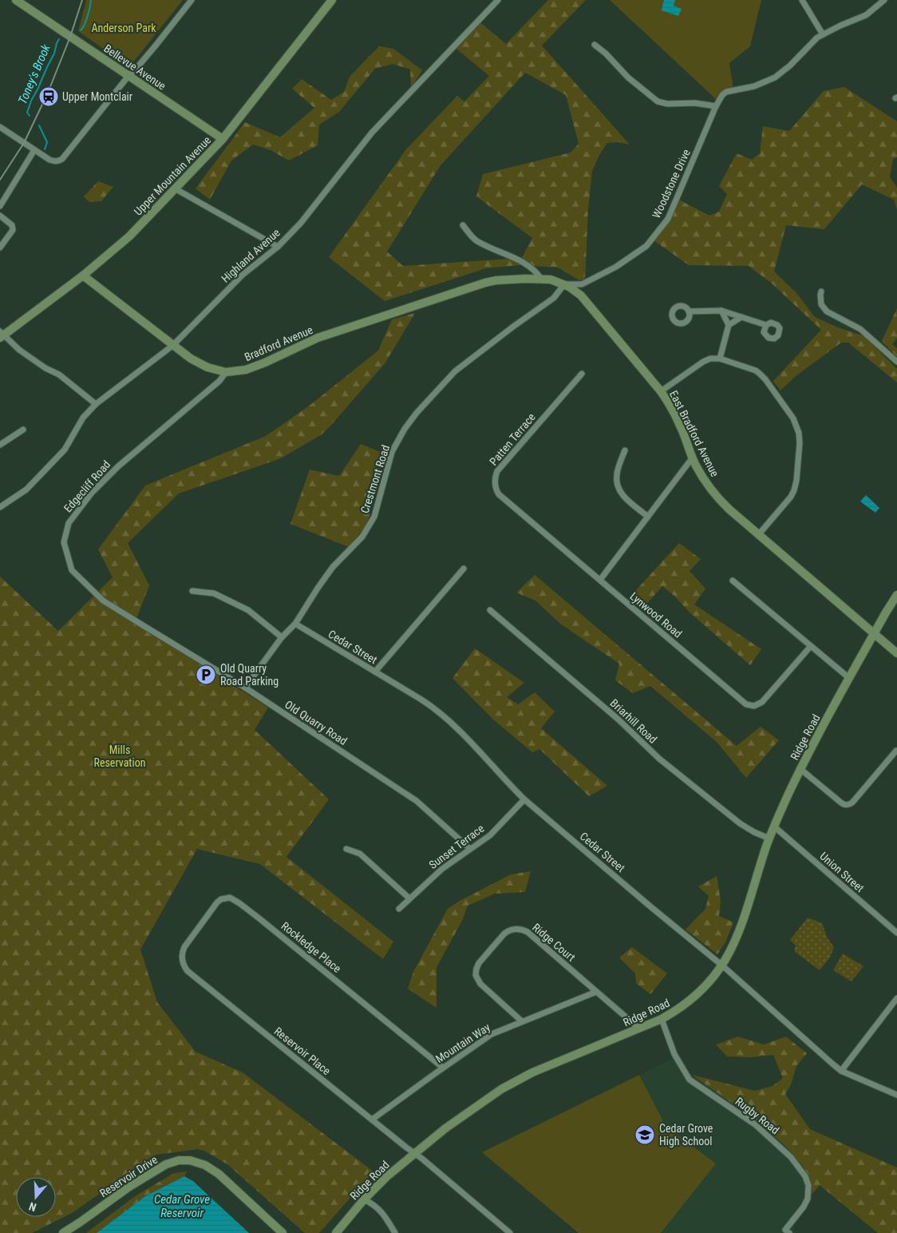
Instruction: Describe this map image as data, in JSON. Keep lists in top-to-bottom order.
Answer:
{
  "streets": {
    "street": [
      "Bellevue Avenue",
      "Upper Mountain Avenue",
      "Woodstone Drive",
      "Highland Avenue",
      "Bradford Avenue",
      "East Bradford Avenue",
      "Patten Terrace",
      "Crestmont Road",
      "Edgecliff Road",
      "Lynwood Road",
      "Cedar Street",
      "Briarhill Road",
      "Old Quarry Road",
      "Ridge Road",
      "Sunset Terrace",
      "Union Street",
      "Ridge Court",
      "Rockledge Place",
      "Mountain Way",
      "Reservoir Place",
      "Rugby Road",
      "Reservoir Drive"
    ]
  },
  "crossings": [
    ["Bellevue Avenue", "Upper Mountain Avenue"],
    ["Upper Mountain Avenue", "Bradford Avenue"],
    ["Woodstone Drive", "East Bradford Avenue"],
    ["Woodstone Drive", "Crestmont Road"],
    ["Highland Avenue", "Bradford Avenue"],
    ["Bradford Avenue", "East Bradford Avenue"],
    ["Bradford Avenue", "Edgecliff Road"],
    ["East Bradford Avenue", "Crestmont Road"],
    ["East Bradford Avenue", "Ridge Road"],
    ["Patten Terrace", "Lynwood Road"],
    ["Crestmont Road", "Cedar Street"],
    ["Crestmont Road", "Old Quarry Road"],
    ["Edgecliff Road", "Old Quarry Road"],
    ["Cedar Street", "Ridge Road"],
    ["Cedar Street", "Sunset Terrace"],
    ["Briarhill Road", "Ridge Road"],
    ["Old Quarry Road", "Sunset Terrace"],
    ["Ridge Road", "Union Street"],
    ["Ridge Road", "Ridge Court"],
    ["Ridge Road", "Reservoir Place"],
    ["Ridge Road", "Rugby Road"],
    ["Ridge Court", "Mountain Way"],
    ["Rockledge Place", "Mountain Way"],
    ["Rockledge Place", "Reservoir Place"],
    ["Mountain Way", "Reservoir Place"]
  ],
  "water": ["Toney's Brook", "Cedar Grove Reservoir"],
  "parks": ["Anderson Park", "Mills Reservation"],
  "places": {
    "station": ["Upper Montclair"],
    "parking": ["Old Quarry Road Parking"],
    "school or university": ["Cedar Grove High School"]
  },
  "north": "bottom"
}
